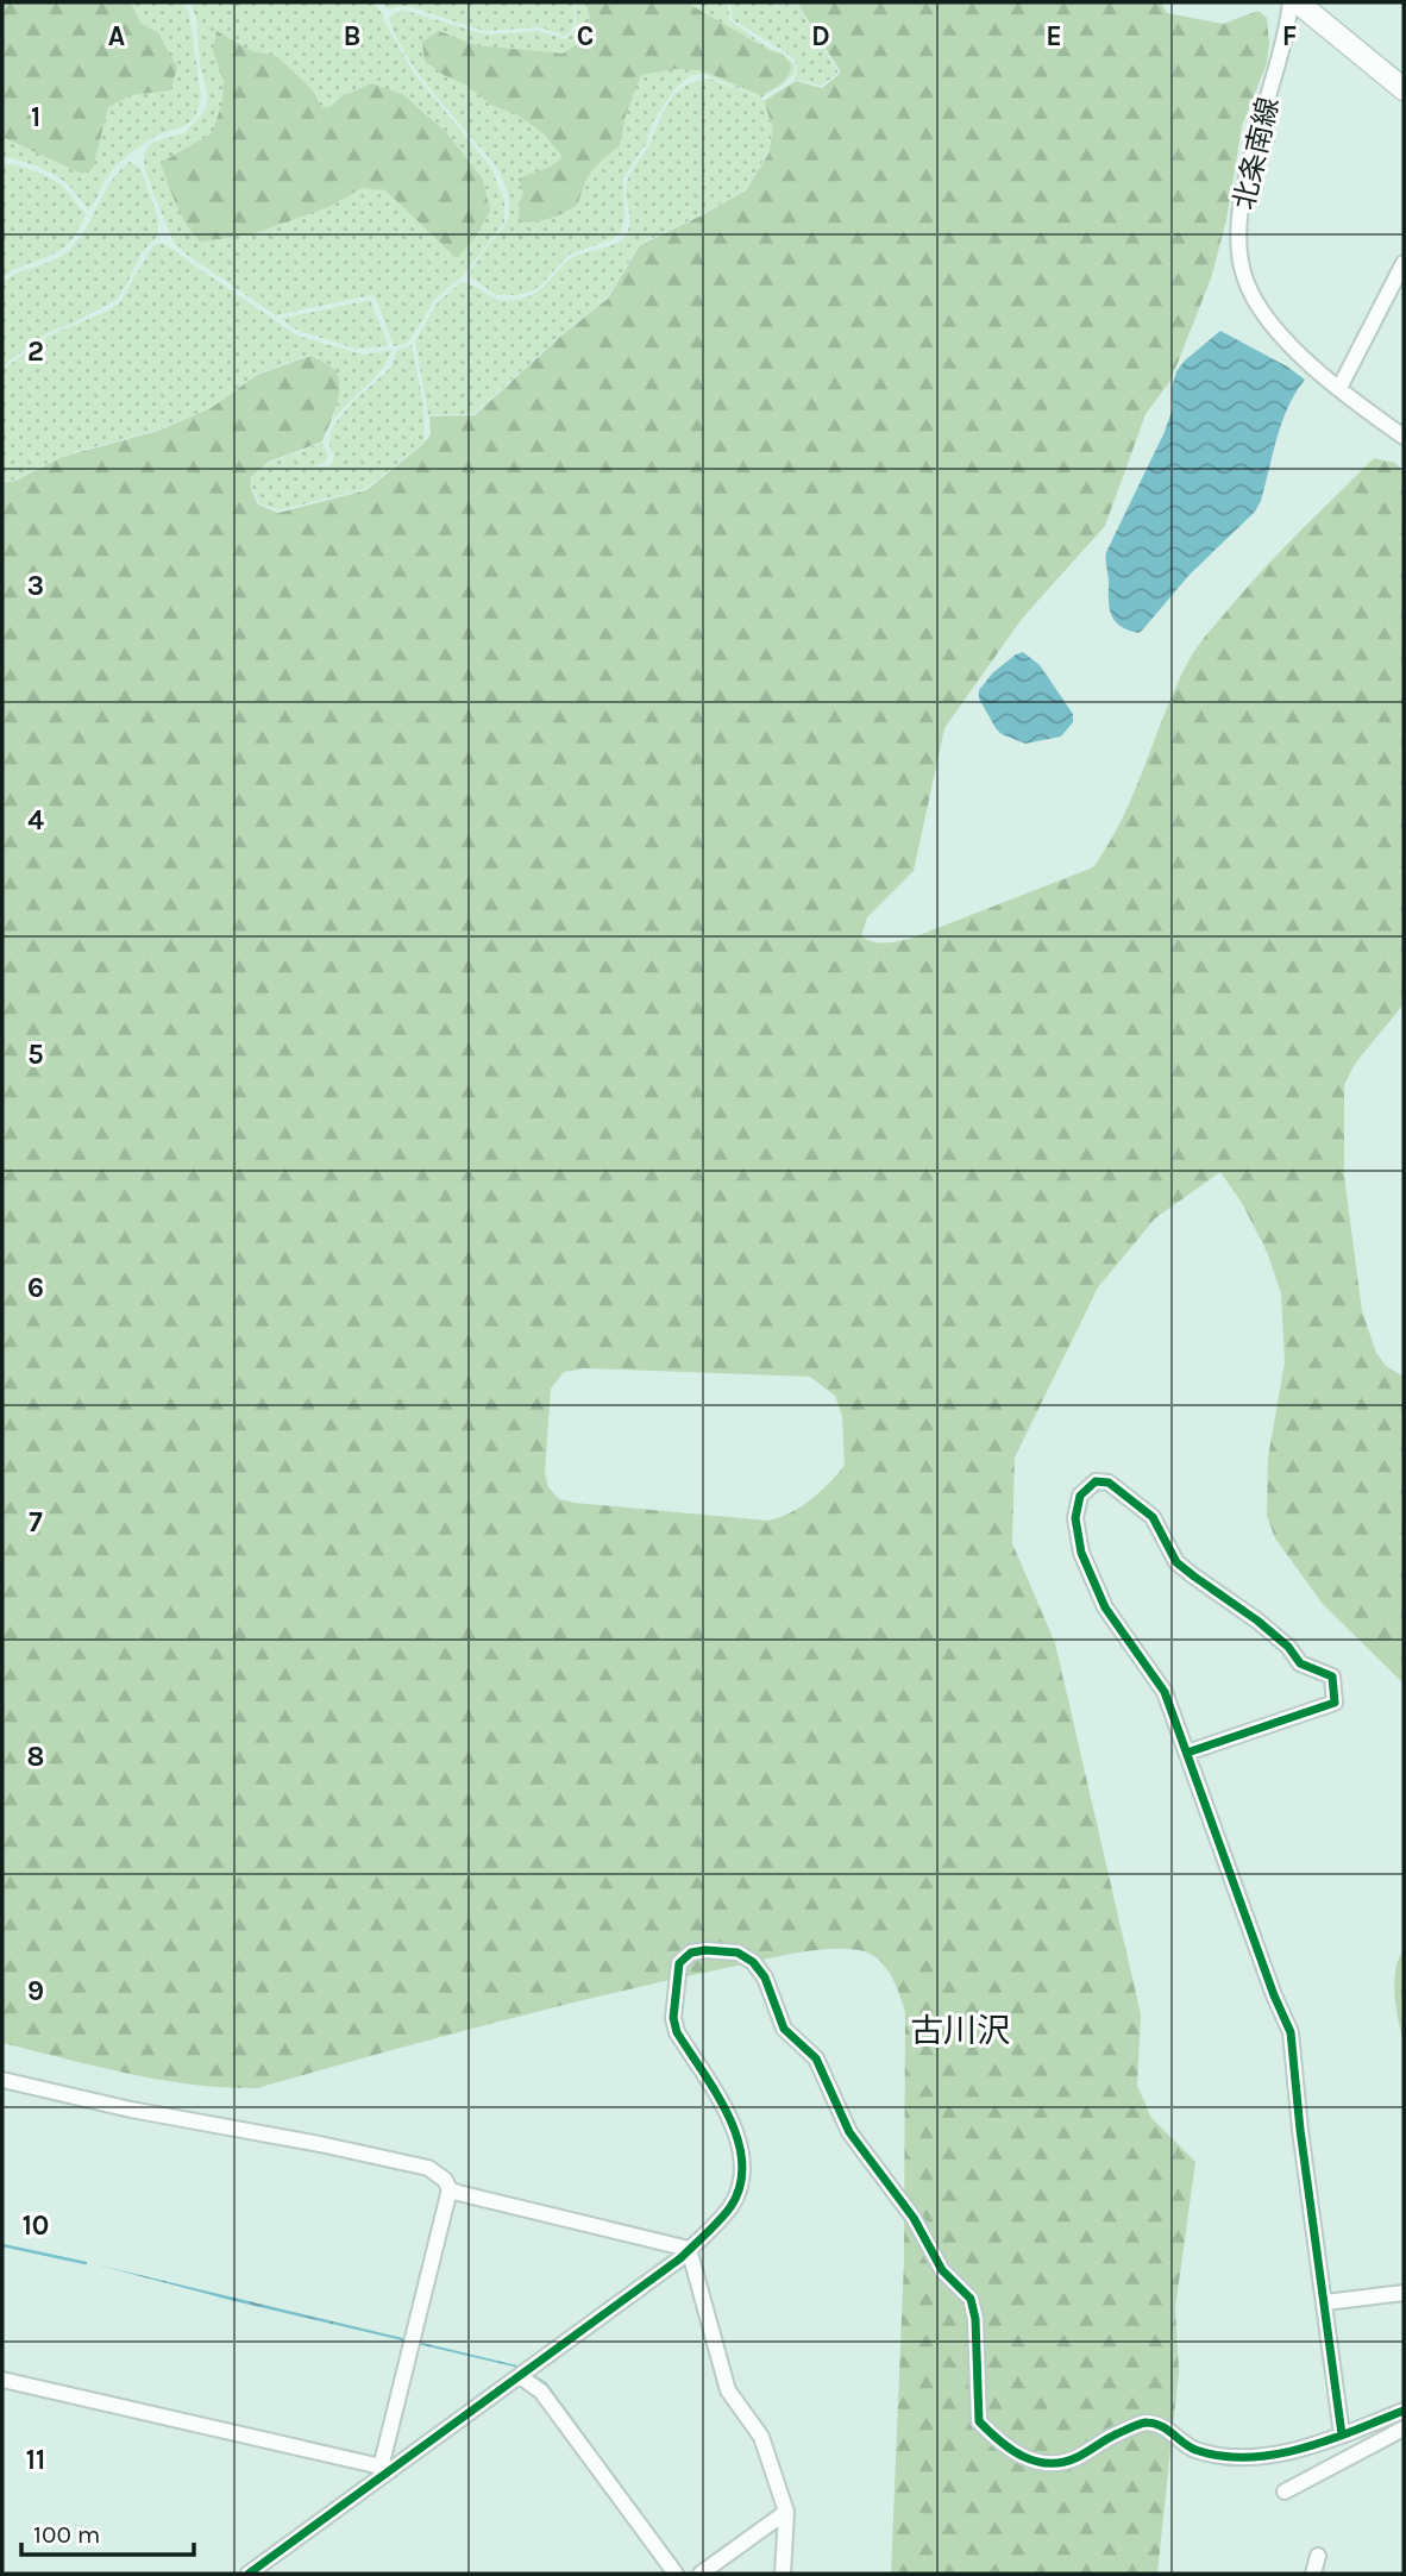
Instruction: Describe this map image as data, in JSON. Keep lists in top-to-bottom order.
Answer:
{
  "streets": {
    "street": ["北条南線"]
  },
  "districts": ["古川沢"],
  "scale_bar": "100 m",
  "grid": {
    "columns": [
      "A",
      "B",
      "C",
      "D",
      "E",
      "F"
    ],
    "rows": [
      "1",
      "2",
      "3",
      "4",
      "5",
      "6",
      "7",
      "8",
      "9",
      "10",
      "11"
    ]
  }
}
